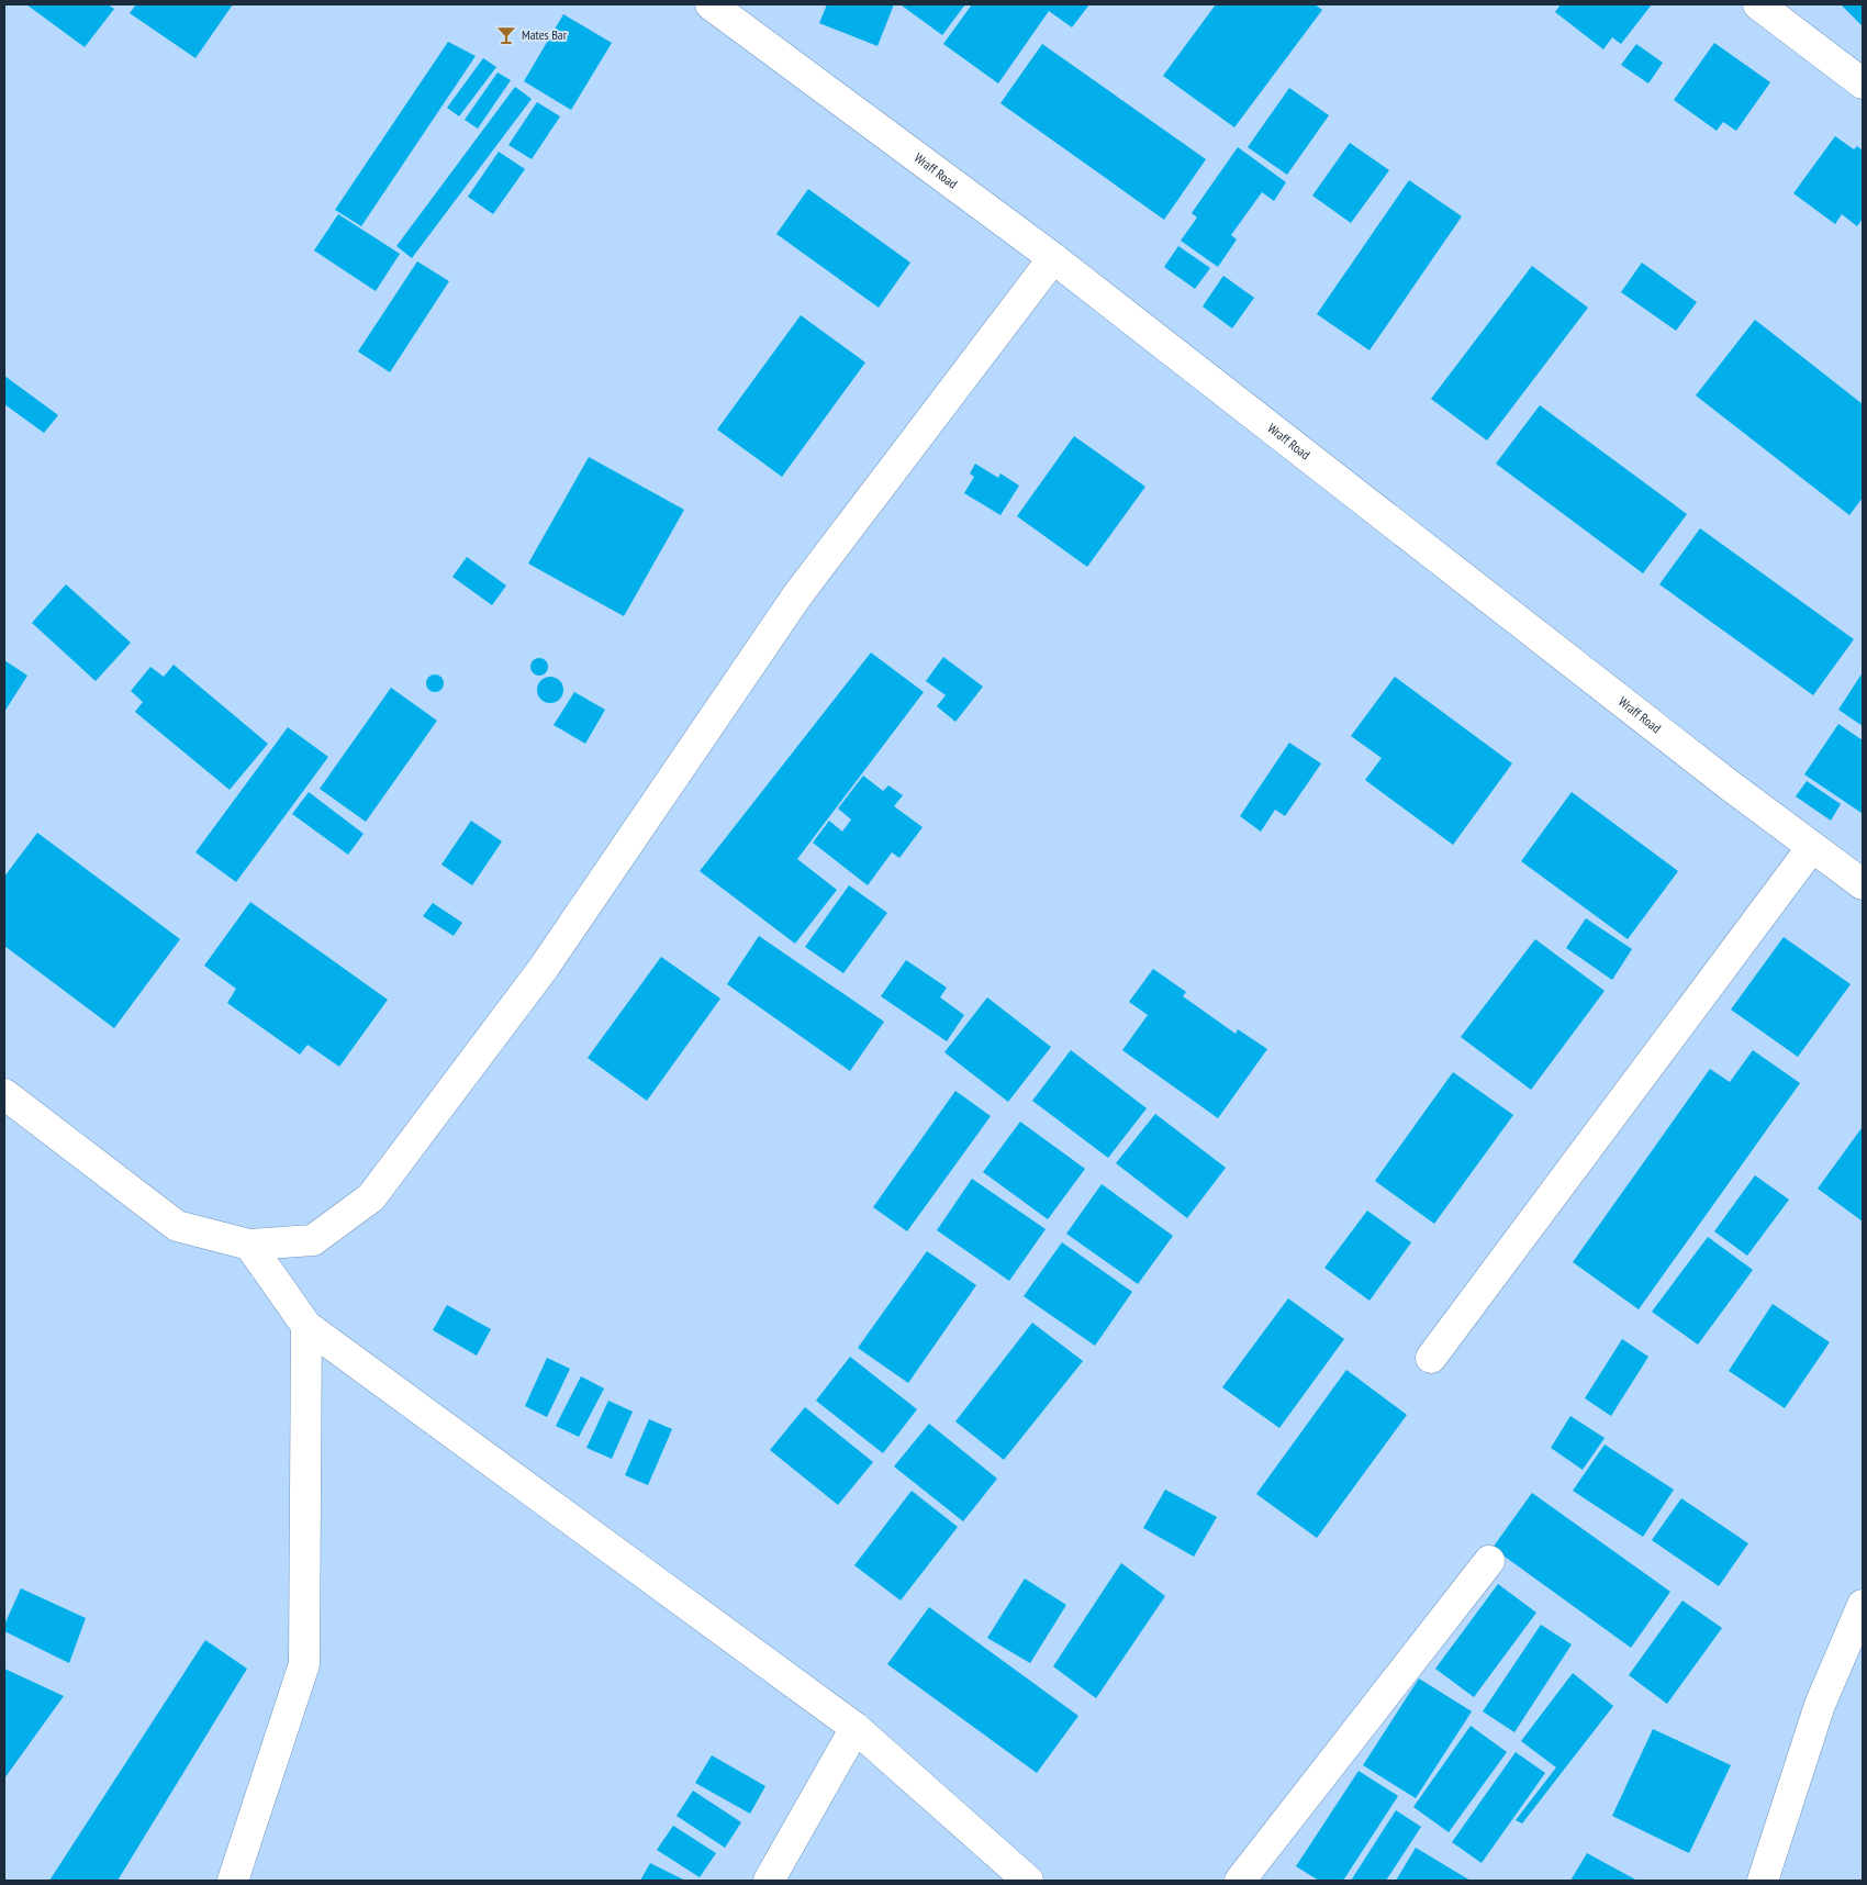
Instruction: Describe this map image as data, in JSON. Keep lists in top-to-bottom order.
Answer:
{
  "streets": {
    "street": ["Wraff Road"]
  },
  "places": {
    "bar": ["Mates Bar"]
  }
}
